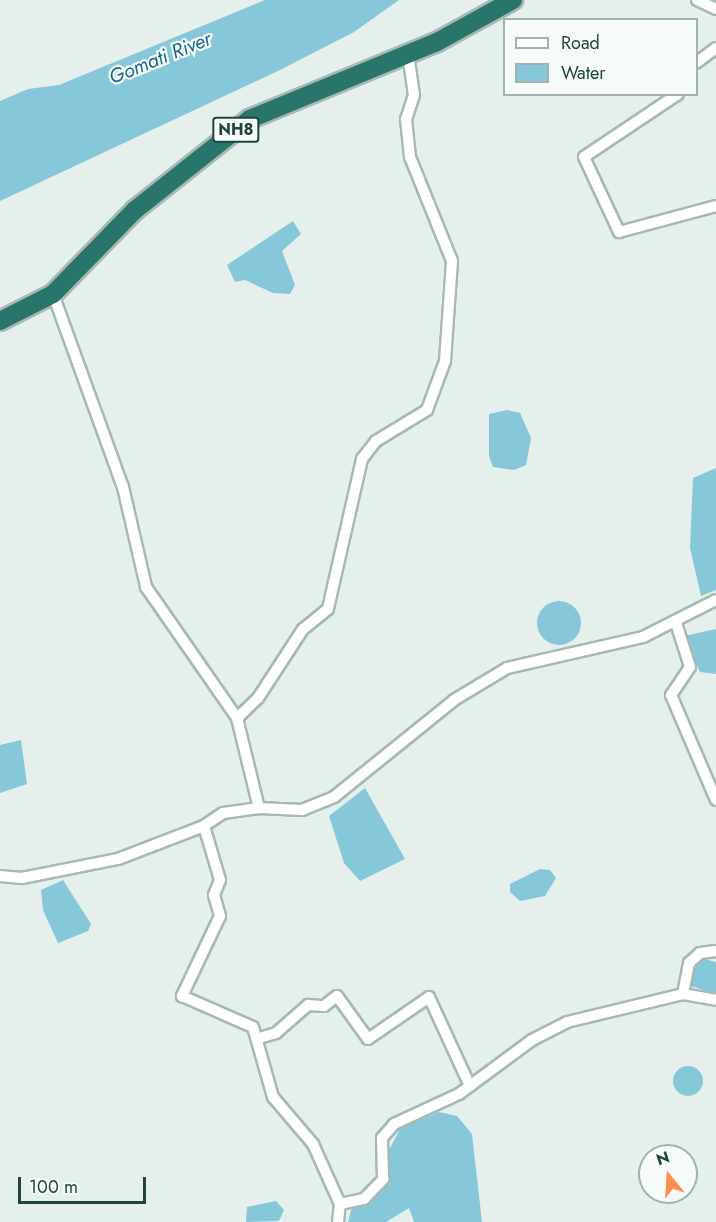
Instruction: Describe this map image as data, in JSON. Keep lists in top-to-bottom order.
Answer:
{
  "streets": {
    "highway": ["NH8"]
  },
  "water": ["Gomati River"],
  "legend": ["Road", "Water"],
  "scale_bar": "100 m",
  "north": "top"
}
